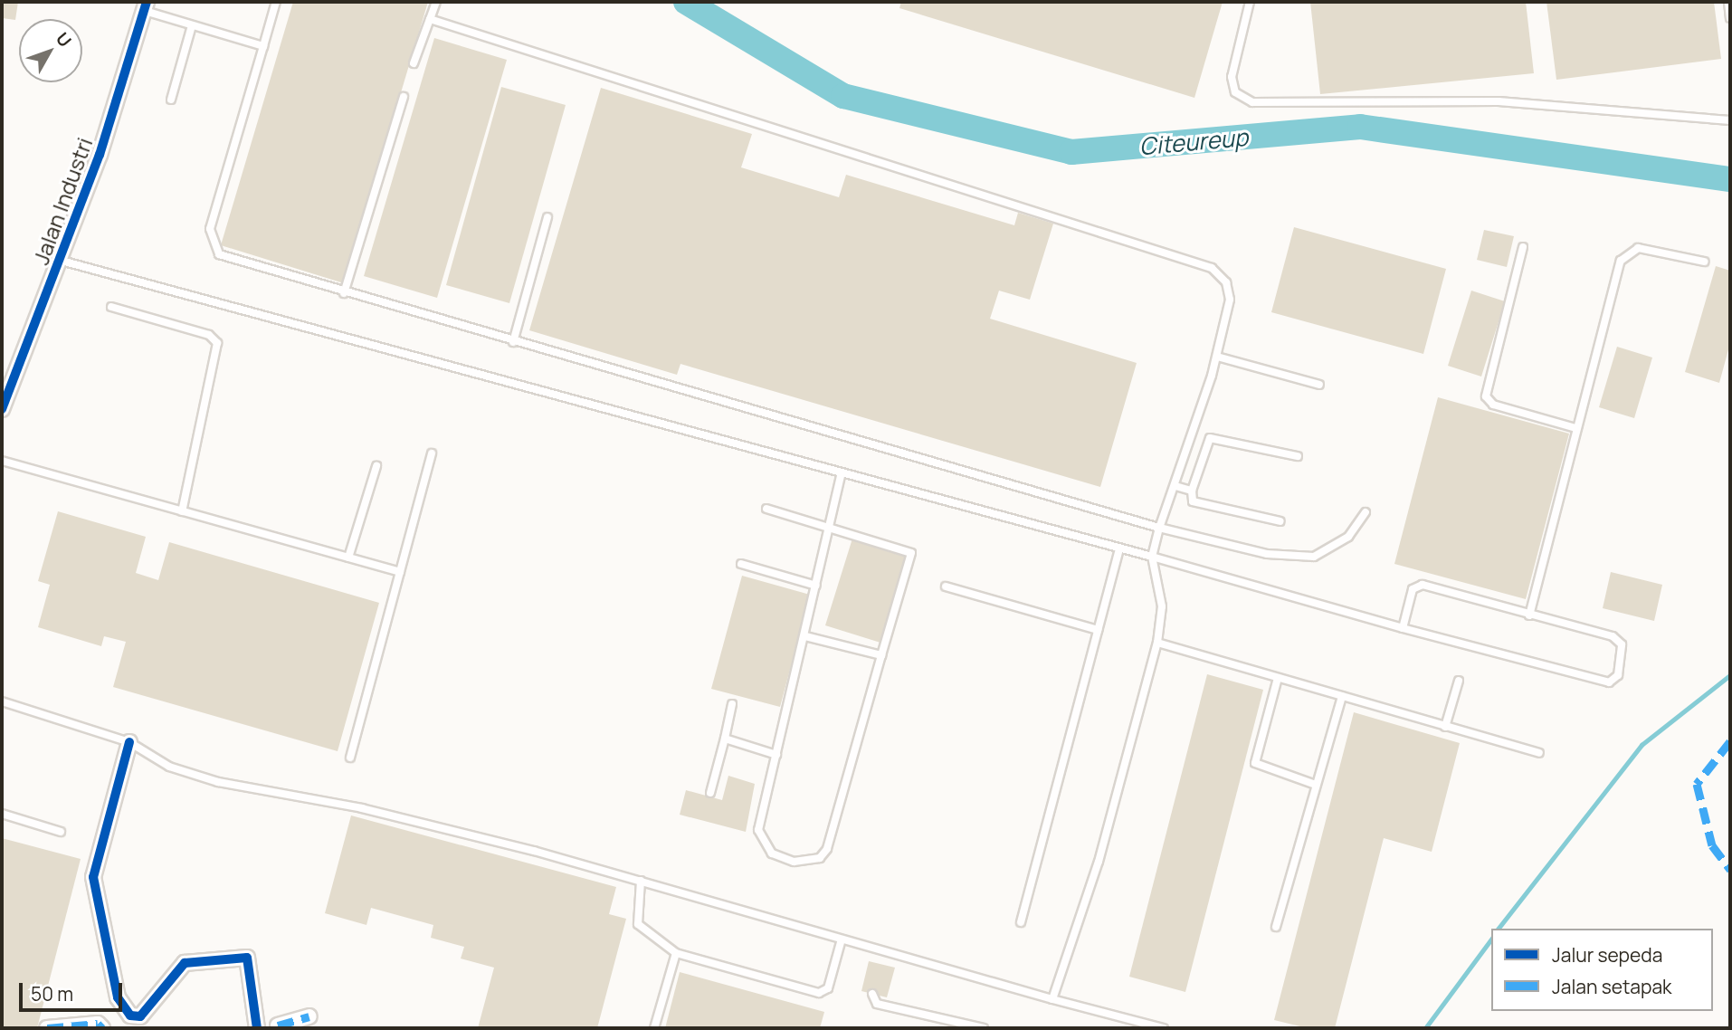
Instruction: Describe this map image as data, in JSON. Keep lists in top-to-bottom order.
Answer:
{
  "streets": {
    "street": ["Jalan Industri"]
  },
  "water": ["Citeureup"],
  "legend": ["Jalur sepeda", "Jalan setapak"],
  "scale_bar": "50 m",
  "north": "top right"
}
